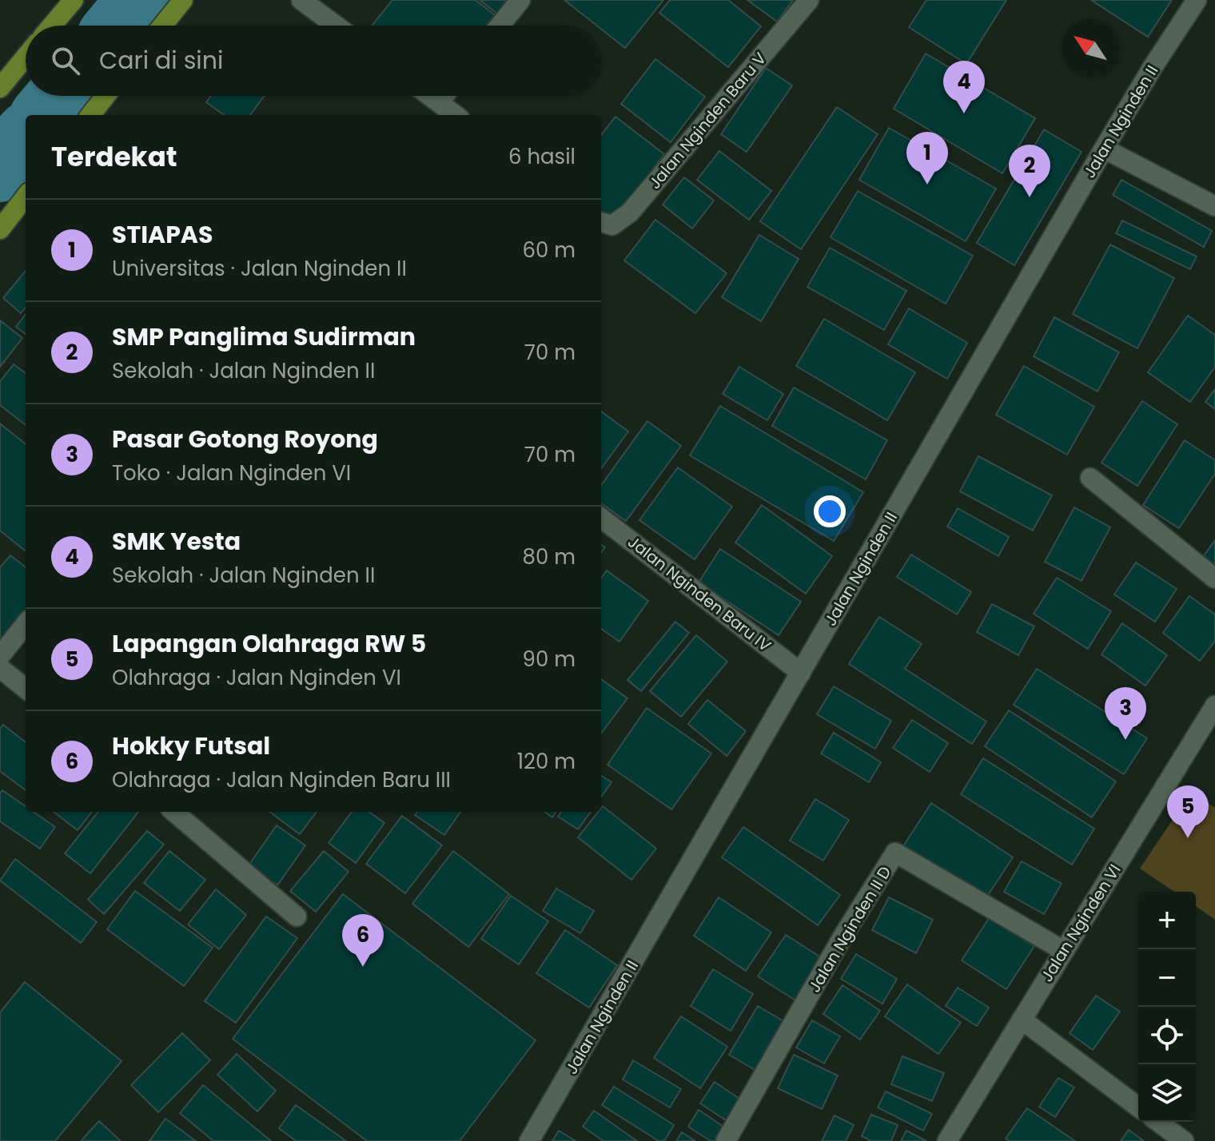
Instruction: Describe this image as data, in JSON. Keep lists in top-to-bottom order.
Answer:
{
  "streets": {
    "street": [
      "Jalan Nginden Baru V",
      "Jalan Nginden II",
      "Jalan Nginden Baru IV",
      "Jalan Nginden VI",
      "Jalan Nginden II D"
    ]
  },
  "crossings": [
    ["Jalan Nginden II", "Jalan Nginden Baru IV"],
    ["Jalan Nginden VI", "Jalan Nginden II D"]
  ],
  "north": "top left",
  "page": {
    "search": "Cari di sini",
    "pins": [
      "4",
      "1",
      "2",
      "3",
      "5",
      "6"
    ],
    "heading": ["Terdekat", "6 hasil"],
    "list": [
      {
        "mark": "1",
        "name": "STIAPAS",
        "note": "Universitas · Jalan Nginden II",
        "value": "60 m"
      },
      {
        "mark": "2",
        "name": "SMP Panglima Sudirman",
        "note": "Sekolah · Jalan Nginden II",
        "value": "70 m"
      },
      {
        "mark": "3",
        "name": "Pasar Gotong Royong",
        "note": "Toko · Jalan Nginden VI",
        "value": "70 m"
      },
      {
        "mark": "4",
        "name": "SMK Yesta",
        "note": "Sekolah · Jalan Nginden II",
        "value": "80 m"
      },
      {
        "mark": "5",
        "name": "Lapangan Olahraga RW 5",
        "note": "Olahraga · Jalan Nginden VI",
        "value": "90 m"
      },
      {
        "mark": "6",
        "name": "Hokky Futsal",
        "note": "Olahraga · Jalan Nginden Baru III",
        "value": "120 m"
      }
    ],
    "map_buttons": ["+", "−"]
  }
}
